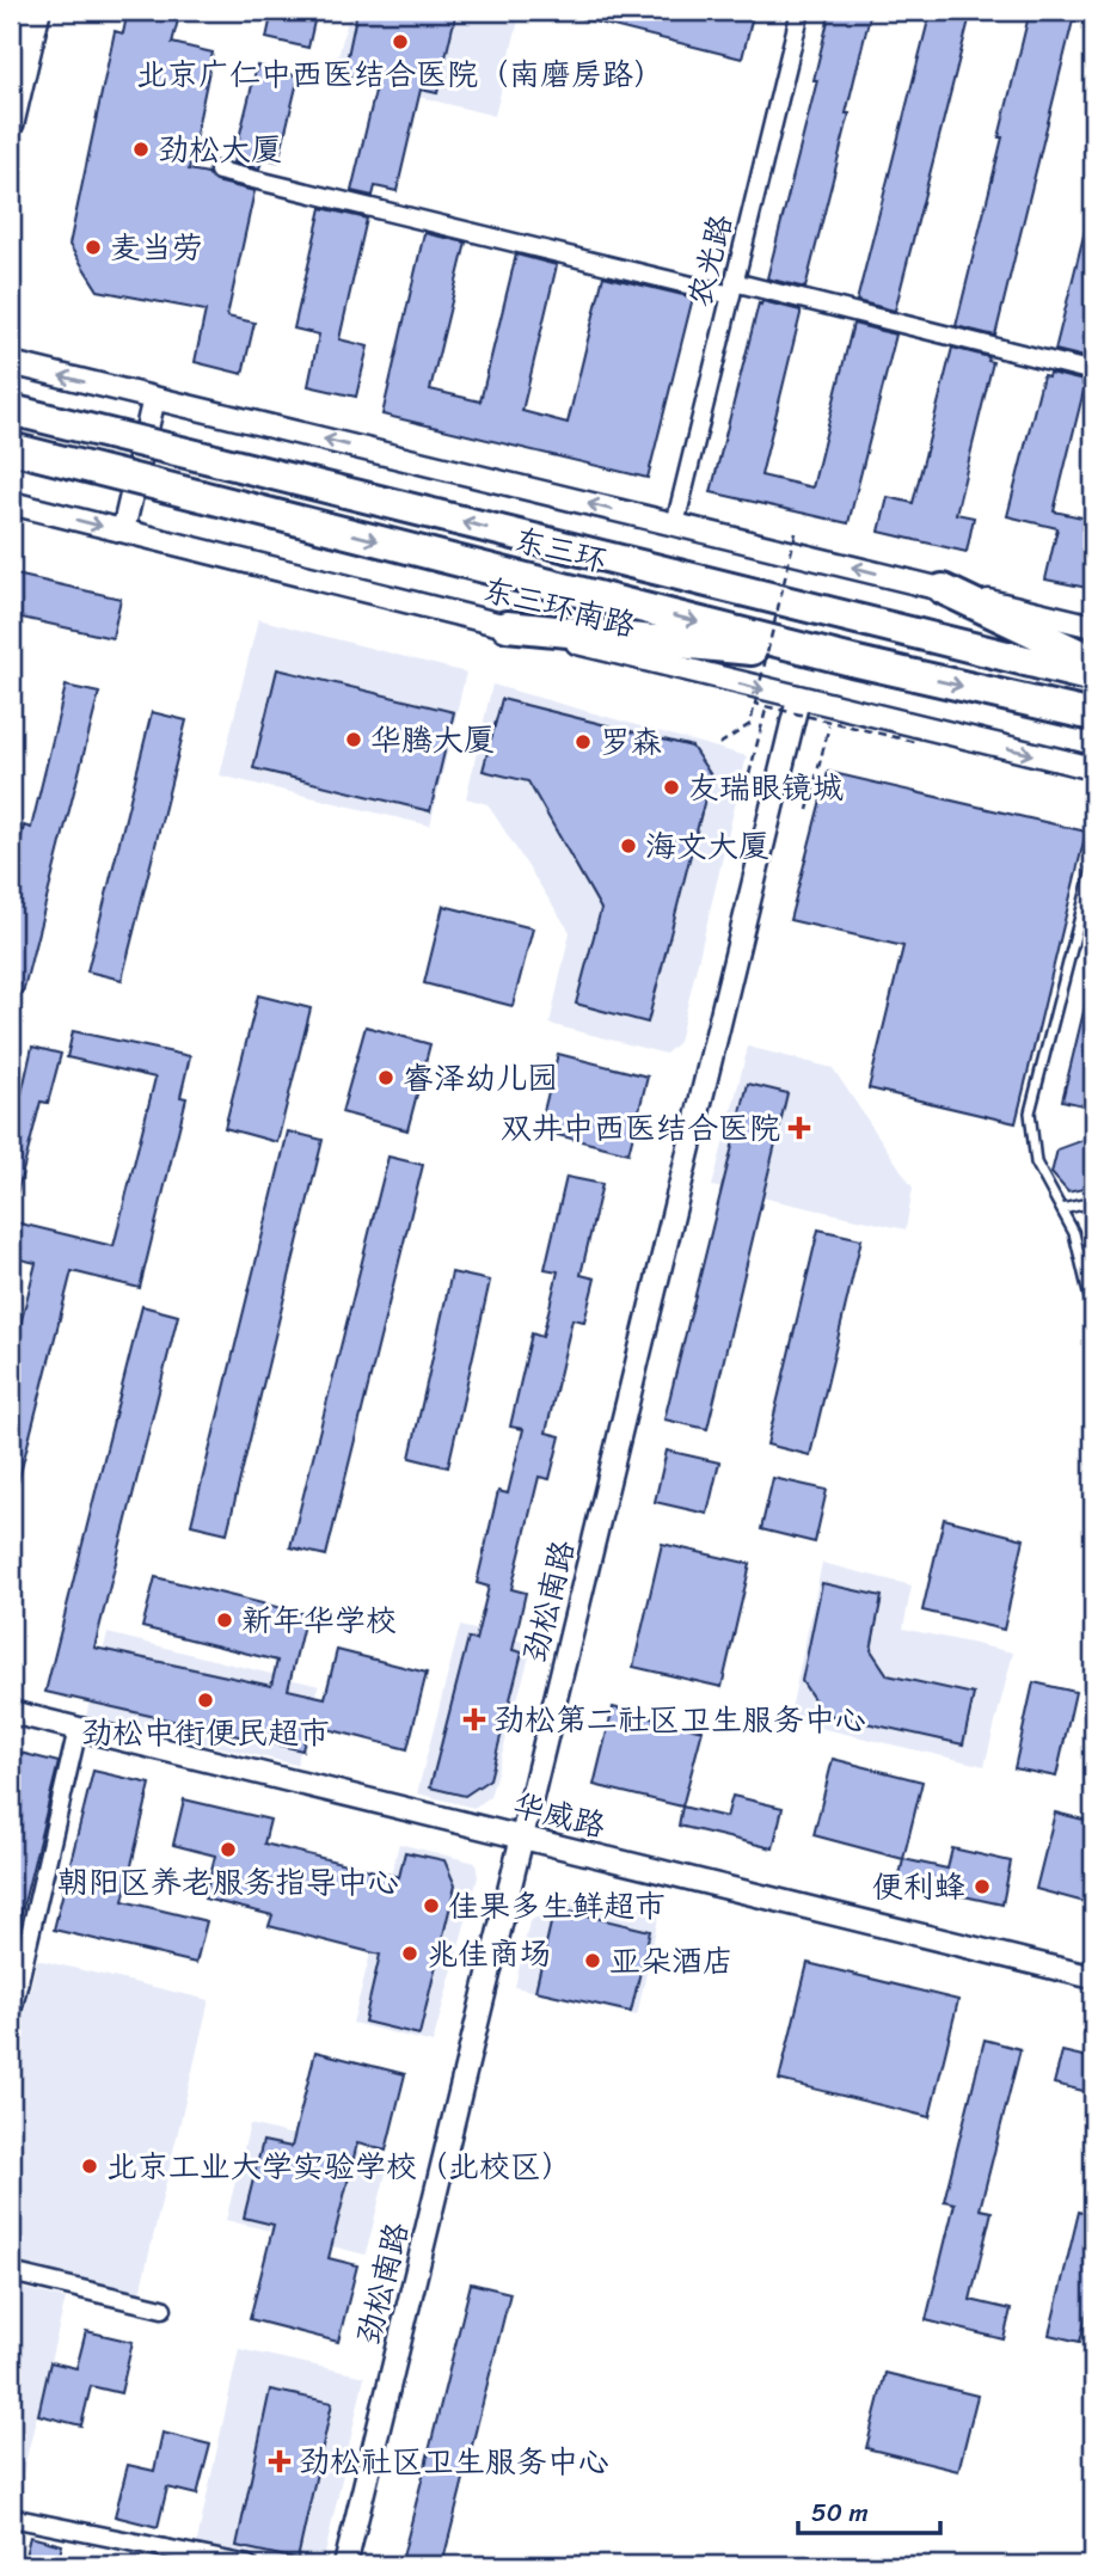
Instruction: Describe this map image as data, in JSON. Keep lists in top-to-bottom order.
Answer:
{
  "streets": {
    "highway": ["东三环"],
    "street": [
      "农光路",
      "东三环南路",
      "劲松南路",
      "华威路"
    ]
  },
  "crossings": [
    ["东三环南路", "劲松南路"],
    ["劲松南路", "华威路"]
  ],
  "places": {
    "other": [
      "北京广仁中西医结合医院（南磨房路）",
      "劲松大厦",
      "麦当劳",
      "华腾大厦",
      "罗森",
      "友瑞眼镜城",
      "海文大厦",
      "睿泽幼儿园",
      "新年华学校",
      "劲松中街便民超市",
      "朝阳区养老服务指导中心",
      "便利蜂",
      "佳果多生鲜超市",
      "兆佳商场",
      "亚朵酒店",
      "北京工业大学实验学校（北校区）"
    ],
    "health": ["双井中西医结合医院", "劲松第二社区卫生服务中心", "劲松社区卫生服务中心"]
  },
  "scale_bar": "50 m"
}
